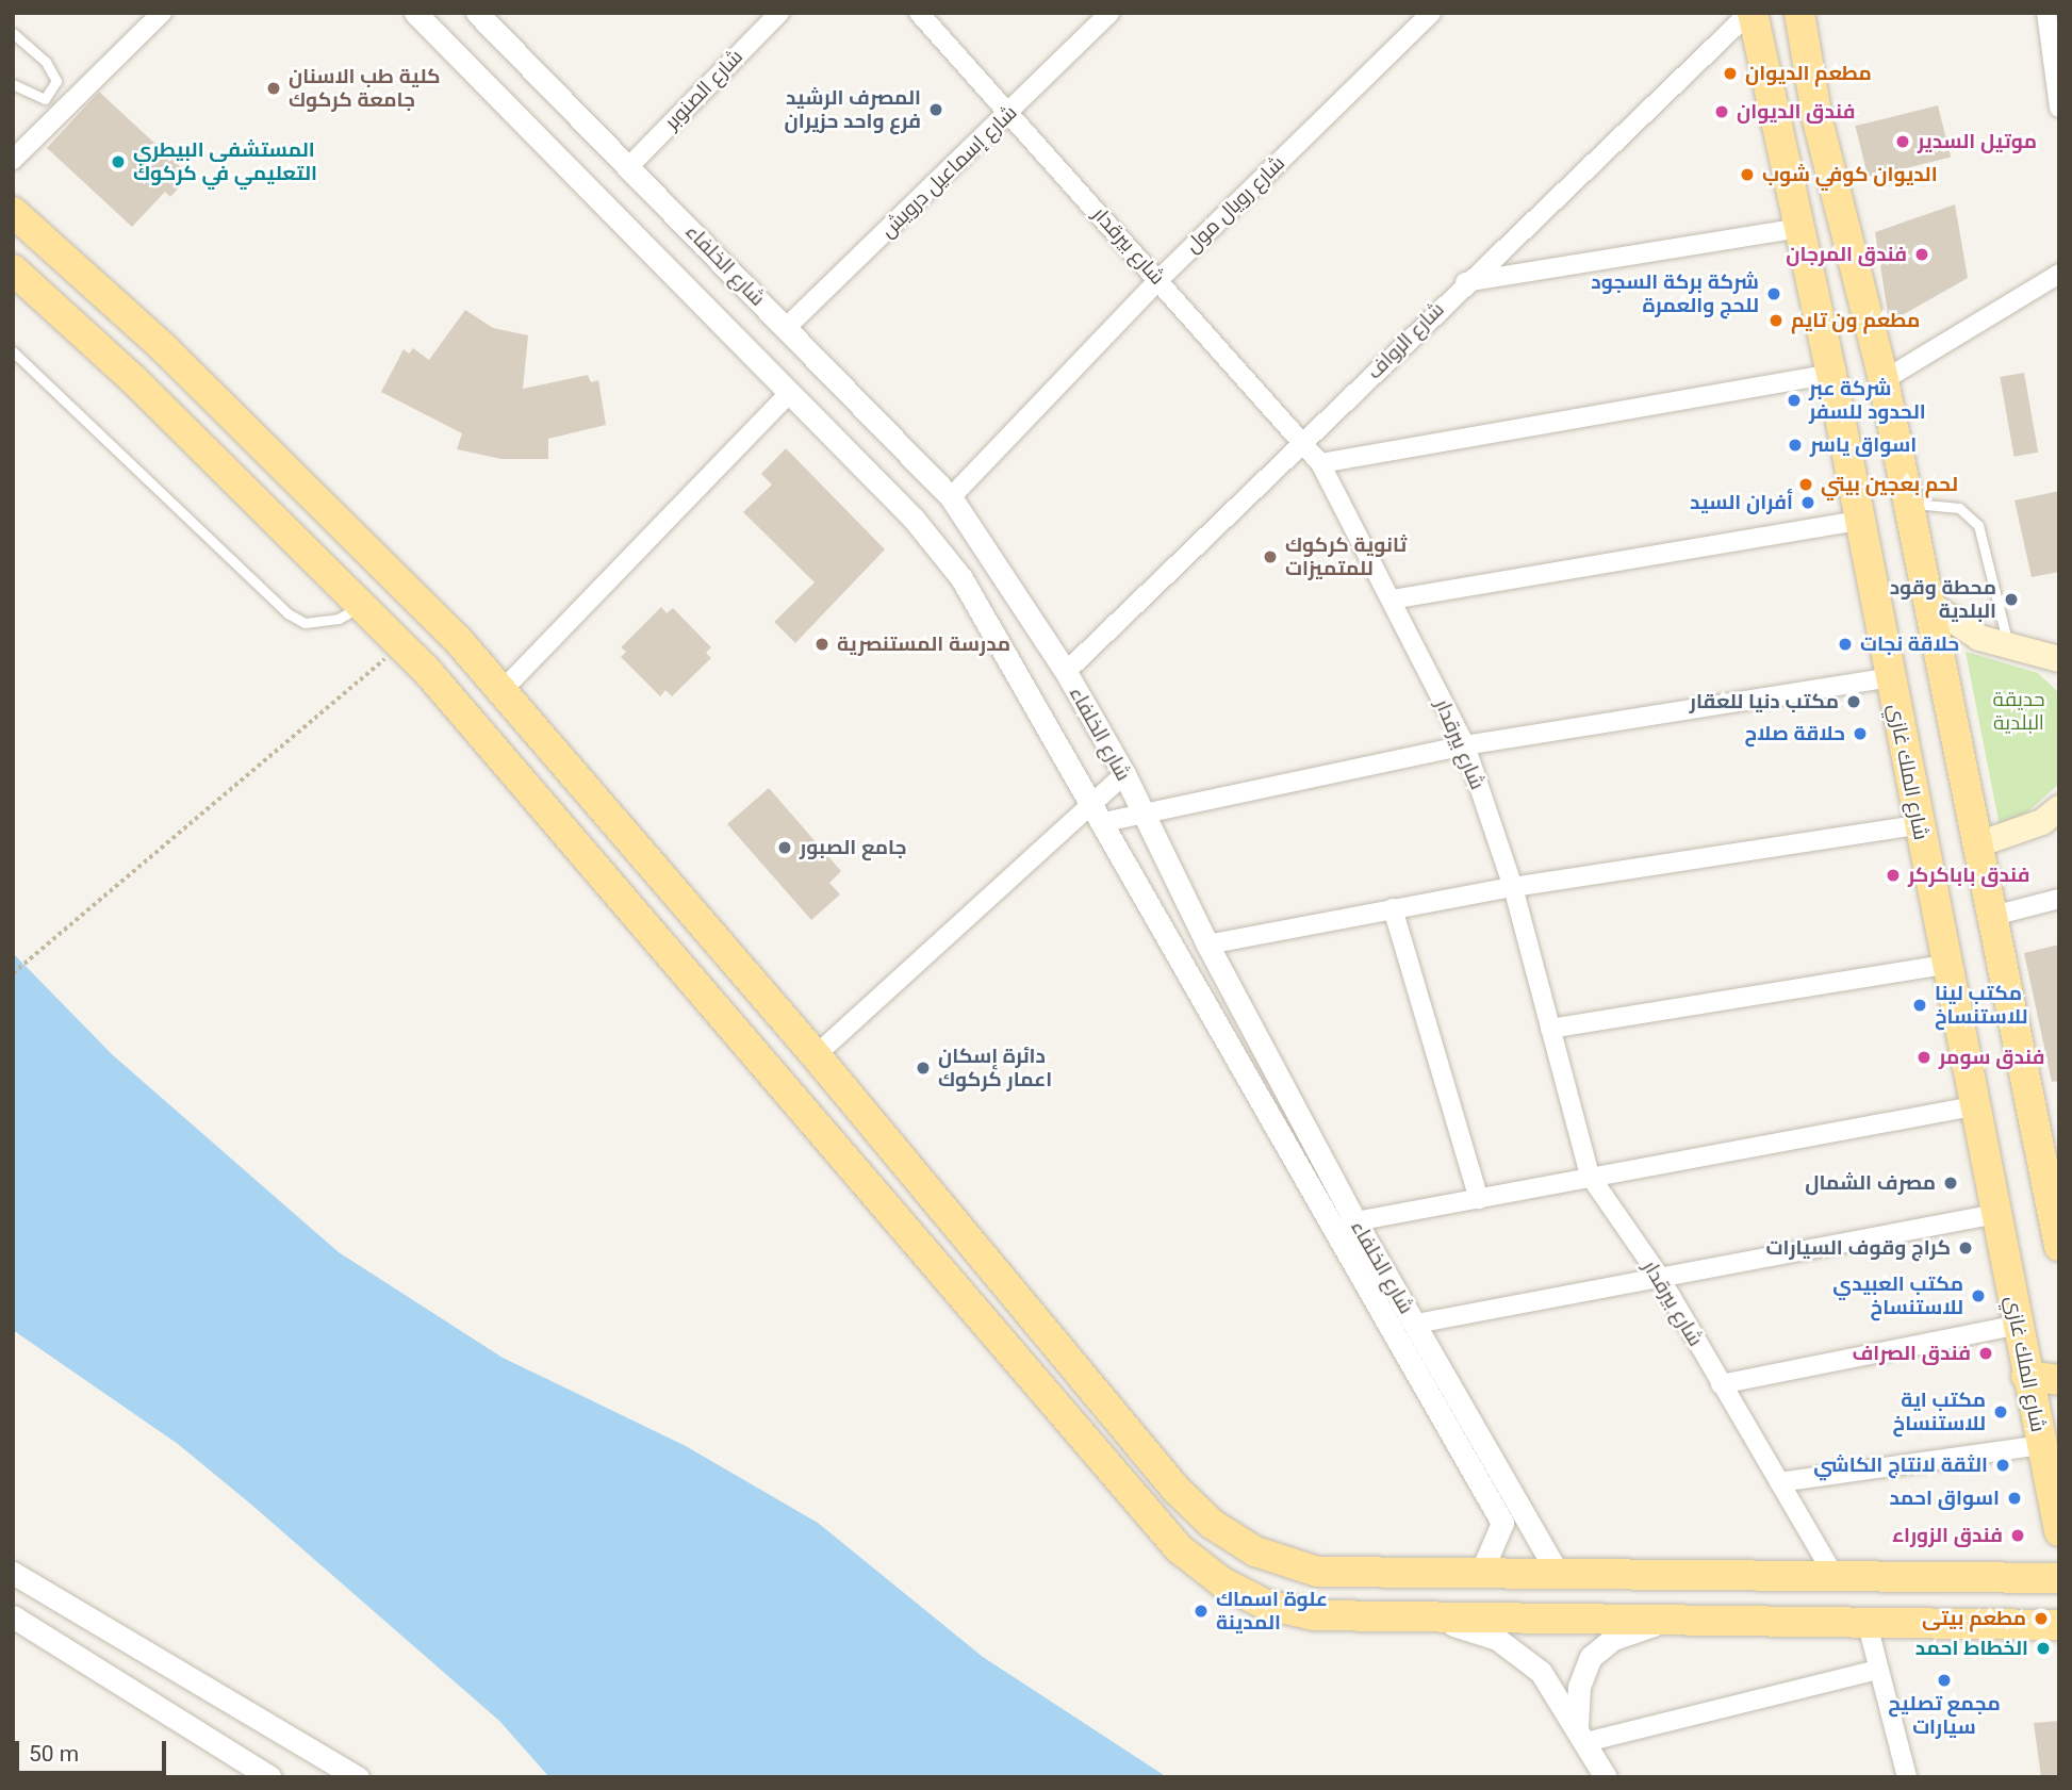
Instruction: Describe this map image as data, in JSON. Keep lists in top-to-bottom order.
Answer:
{
  "streets": {
    "main road": ["شارع الملك غازي"],
    "street": [
      "شارع الصنوبر",
      "شارع إسماعيل درويش",
      "شارع رويال مول",
      "شارع بيرقدار",
      "شارع الخلفاء",
      "شارع الرواف"
    ]
  },
  "crossings": [
    ["شارع الصنوبر", "شارع الخلفاء"],
    ["شارع إسماعيل درويش", "شارع بيرقدار"],
    ["شارع إسماعيل درويش", "شارع الخلفاء"],
    ["شارع رويال مول", "شارع بيرقدار"],
    ["شارع رويال مول", "شارع الخلفاء"],
    ["شارع بيرقدار", "شارع الرواف"],
    ["شارع الخلفاء", "شارع الرواف"],
    ["شارع الرواف", "شارع الملك غازي"]
  ],
  "parks": ["حديقة البلدية"],
  "places": [
    "مطعم الديوان",
    "كلية طب الاسنان جامعة كركوك",
    "المصرف الرشید فرع واحد حزیران",
    "فندق الديوان",
    "موتيل السدير",
    "المستشفى البيطري التعليمي في كركوك",
    "الديوان كوفي شوب",
    "فندق المرجان",
    "شركة بركة السجود للحج والعمرة",
    "مطعم ون تايم",
    "شركة عبر الحدود للسفر",
    "اسواق ياسر",
    "لحم بعجين بيتي",
    "أفران السيد",
    "ثانوية كركوك للمتميزات",
    "محطة وقود البلدية",
    "مدرسة المستنصرية",
    "حلاقة نجات",
    "مكتب دنيا للعقار",
    "حلاقة صلاح",
    "جامع الصبور",
    "فندق باباكركر",
    "مكتب لينا للاستنساخ",
    "فندق سومر",
    "دائرة إسكان اعمار كركوك",
    "مصرف الشمال",
    "كراج وقوف السيارات",
    "مكتب العبيدي للاستنساخ",
    "فندق الصراف",
    "مكتب اية للاستنساخ",
    "الثقة لانتاج الكاشي",
    "اسواق احمد",
    "فندق الزوراء",
    "علوة اسماك المدينة",
    "مطعم بیتی",
    "الخطاط احمد",
    "مجمع تصليح سيارات"
  ],
  "scale_bar": "50 m"
}
